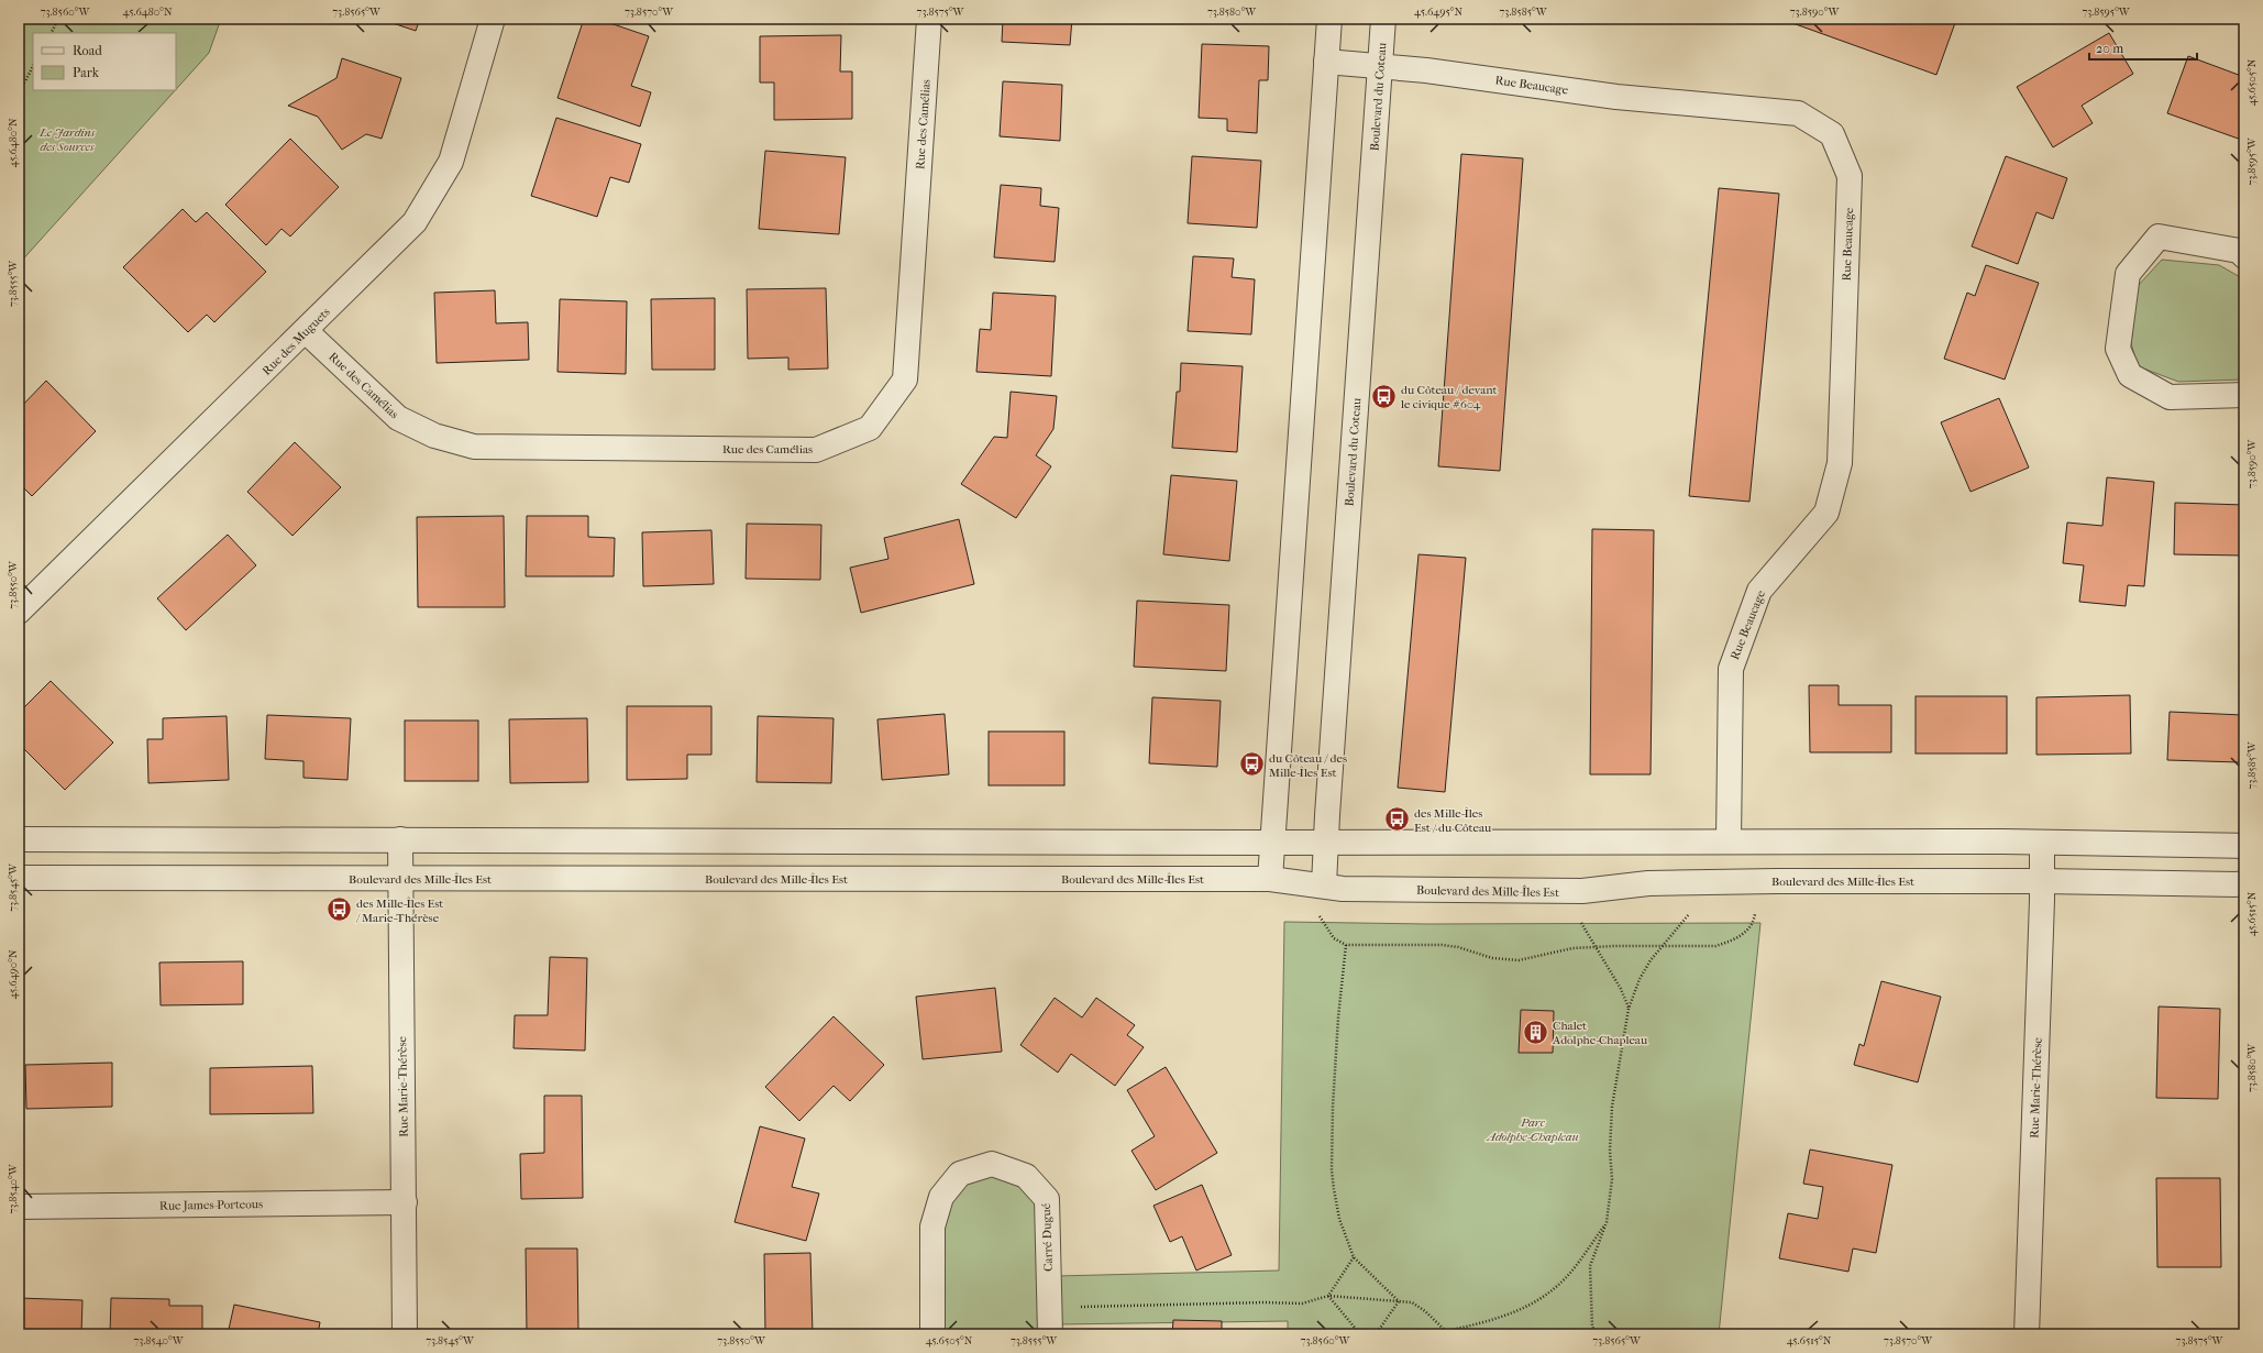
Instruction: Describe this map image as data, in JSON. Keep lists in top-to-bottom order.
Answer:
{
  "streets": {
    "street": [
      "Rue Beaucage",
      "Boulevard du Coteau",
      "Rue des Camélias",
      "Rue des Muguets",
      "Boulevard des Mille-Îles Est",
      "Rue Marie-Thérèse",
      "Rue James-Porteous",
      "Carré Dugué"
    ]
  },
  "crossings": [
    ["Rue Beaucage", "Boulevard du Coteau"],
    ["Boulevard du Coteau", "Boulevard des Mille-Îles Est"],
    ["Rue des Camélias", "Rue des Muguets"],
    ["Boulevard des Mille-Îles Est", "Rue Marie-Thérèse"],
    ["Rue Marie-Thérèse", "Rue James-Porteous"]
  ],
  "parks": ["Le Jardins des Sources", "Parc Adolphe-Chapleau"],
  "places": {
    "bus stop": [
      "du Côteau / devant le civique #604",
      "du Côteau / des Mille-Îles Est",
      "des Mille-Îles Est / du Côteau",
      "des Mille-Îles Est / Marie-Thérèse"
    ],
    "building": ["Chalet Adolphe-Chapleau"]
  },
  "legend": ["Road", "Park"],
  "scale_bar": "20 m",
  "coordinates": [
    "73.8560°W",
    "45.6480°N",
    "73.8565°W",
    "73.8570°W",
    "73.8575°W",
    "73.8580°W",
    "45.6495°N",
    "73.8585°W",
    "73.8590°W",
    "73.8595°W",
    "45.6505°N",
    "73.8555°W",
    "73.8550°W",
    "73.8545°W",
    "45.6515°N",
    "45.6490°N",
    "73.8540°W"
  ]
}
